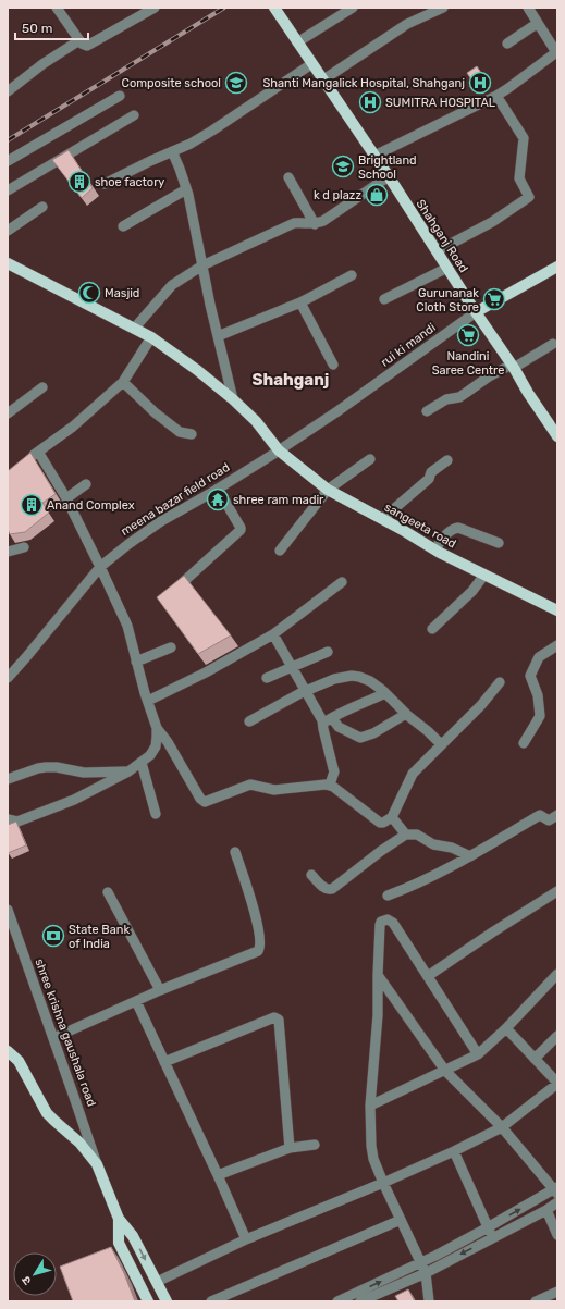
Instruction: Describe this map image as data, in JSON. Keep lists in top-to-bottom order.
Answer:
{
  "streets": {
    "main road": ["Shahganj Road", "rui ki mandi", "sangeeta road"],
    "street": ["meena bazar field road", "shree krishna gaushala road"]
  },
  "crossings": [
    ["Shahganj Road", "rui ki mandi"],
    ["rui ki mandi", "meena bazar field road"],
    ["rui ki mandi", "sangeeta road"],
    ["meena bazar field road", "sangeeta road"]
  ],
  "districts": ["Shahganj"],
  "places": {
    "school or university": ["Composite school", "Brightland School"],
    "hospital": ["Shanti Mangalick Hospital, Shahganj", "SUMITRA HOSPITAL"],
    "building": ["shoe factory", "Anand Complex"],
    "shop": ["k d plazz"],
    "mosque": ["Masjid"],
    "supermarket": ["Gurunanak Cloth Store", "Nandini Saree Centre"],
    "temple": ["shree ram madir"],
    "bank": ["State Bank of India"]
  },
  "scale_bar": "50 m",
  "north": "bottom left"
}
